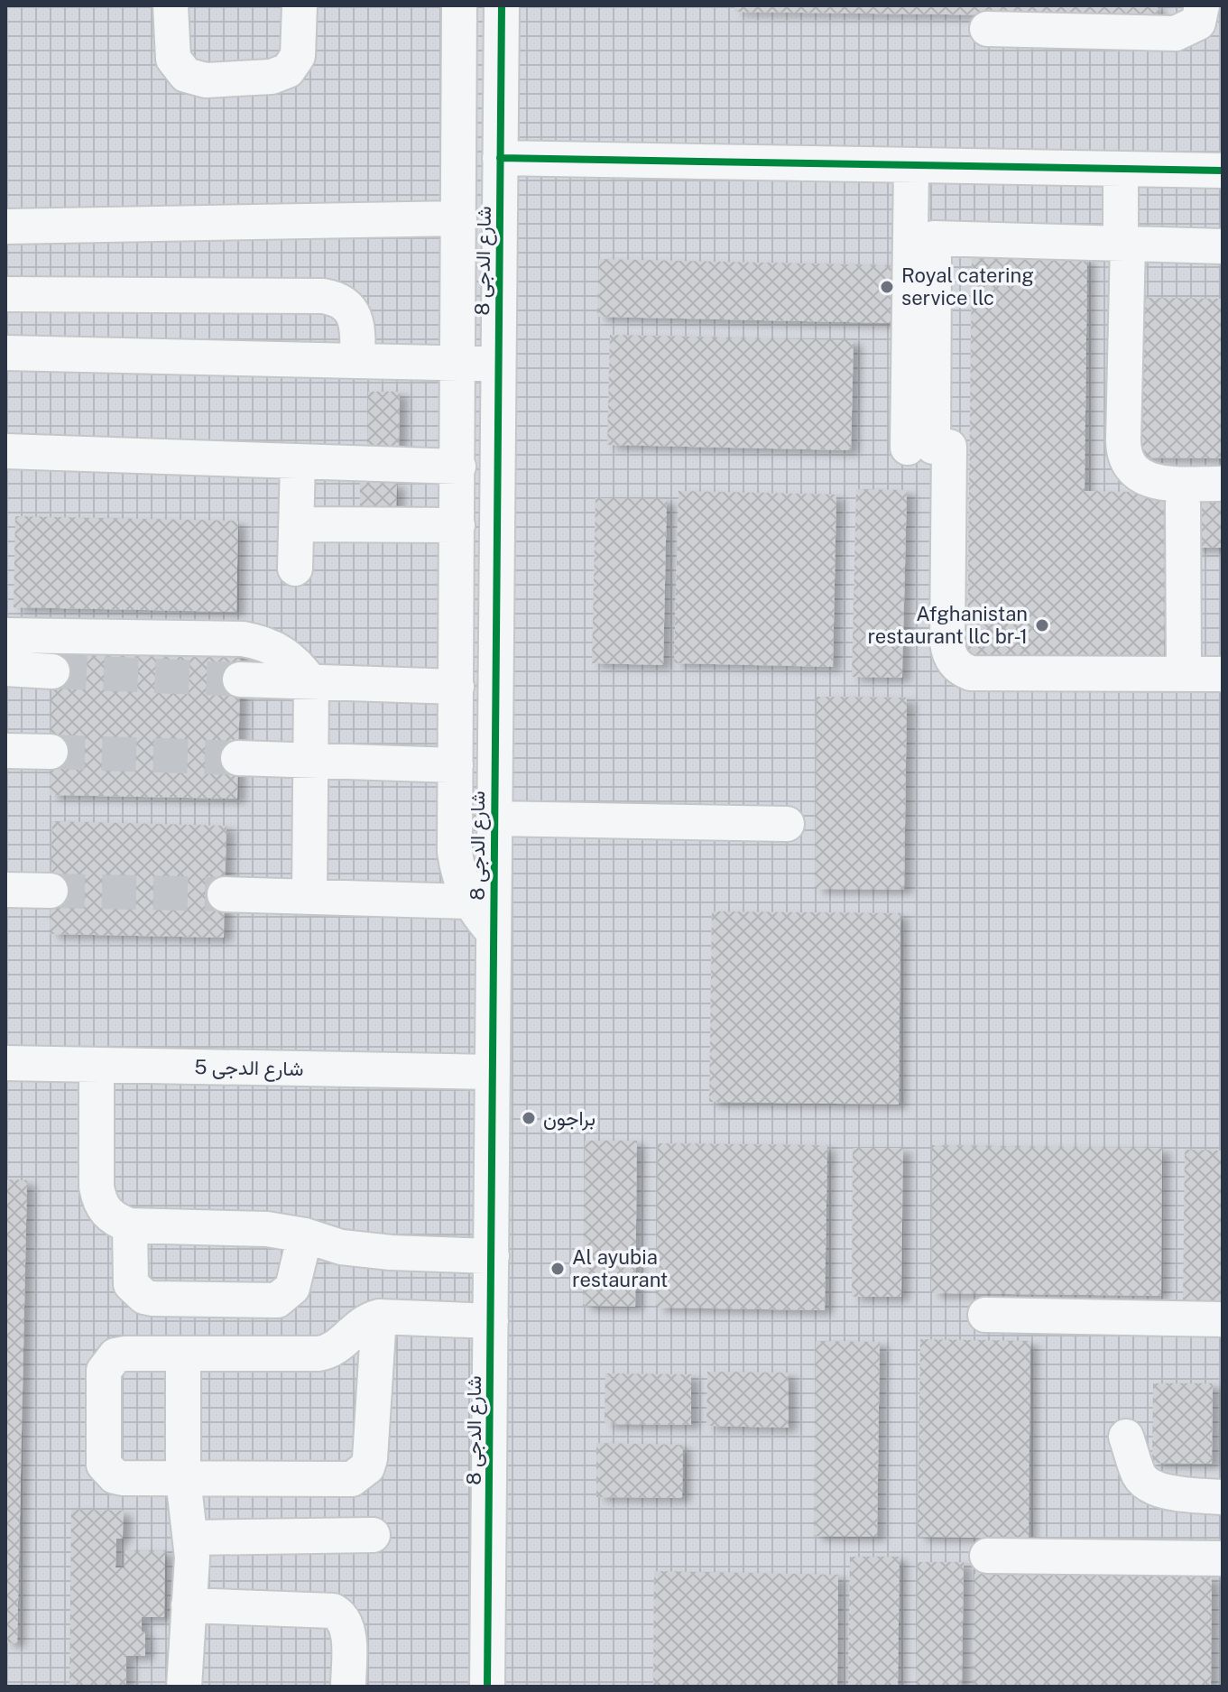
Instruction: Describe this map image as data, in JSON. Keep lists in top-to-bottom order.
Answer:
{
  "streets": {
    "street": ["شارع الدجى 8", "شارع الدجى 5"]
  },
  "crossings": [
    ["شارع الدجى 8", "شارع الدجى 5"]
  ],
  "places": [
    "Royal catering service llc",
    "Afghanistan restaurant llc br-1",
    "براجون",
    "Al ayubia restaurant"
  ]
}
